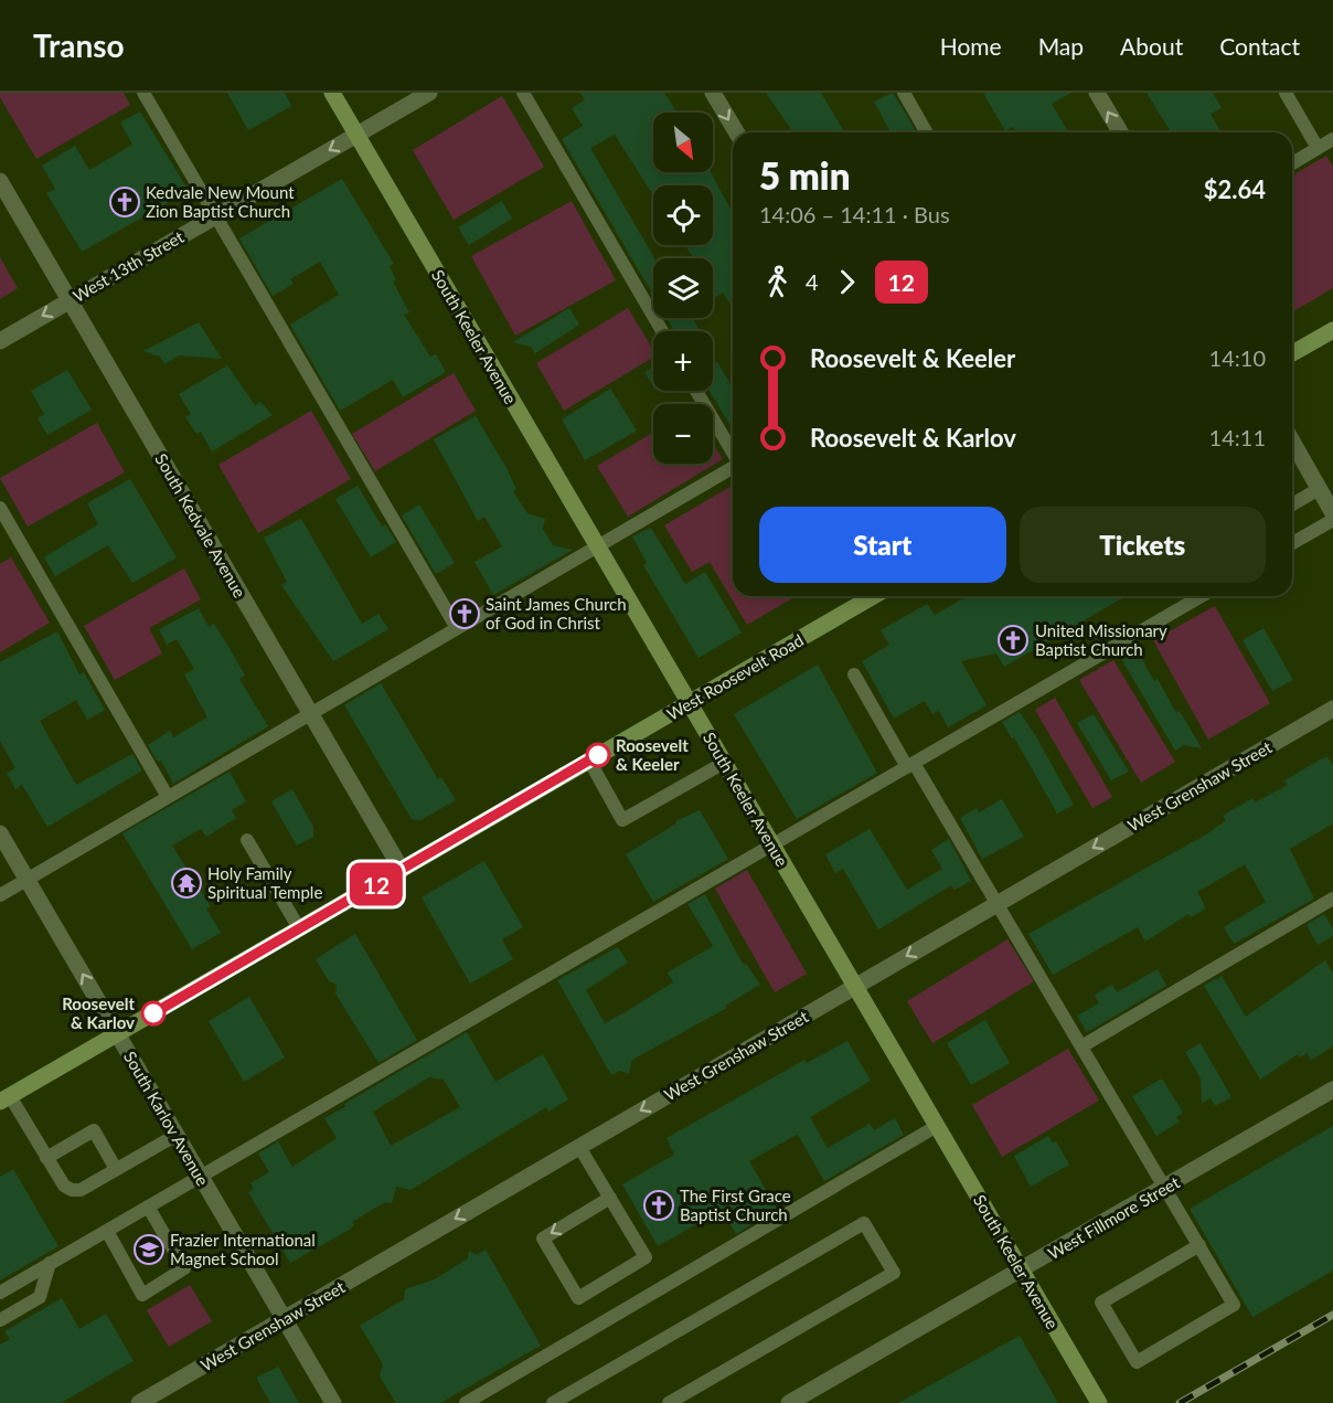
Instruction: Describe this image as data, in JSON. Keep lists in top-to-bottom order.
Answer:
{
  "streets": {
    "street": [
      "West 13th Street",
      "South Keeler Avenue",
      "South Kedvale Avenue",
      "West Roosevelt Road",
      "West Grenshaw Street",
      "South Karlov Avenue",
      "West Fillmore Street"
    ]
  },
  "crossings": [
    ["West 13th Street", "South Keeler Avenue"],
    ["West 13th Street", "South Kedvale Avenue"],
    ["South Keeler Avenue", "West Roosevelt Road"],
    ["South Keeler Avenue", "West Grenshaw Street"],
    ["South Keeler Avenue", "West Fillmore Street"],
    ["South Kedvale Avenue", "West Roosevelt Road"],
    ["West Roosevelt Road", "South Karlov Avenue"],
    ["West Grenshaw Street", "South Karlov Avenue"]
  ],
  "one_way": ["West 13th Street", "West Grenshaw Street"],
  "places": {
    "church": [
      "Kedvale New Mount Zion Baptist Church",
      "Saint James Church of God in Christ",
      "United Missionary Baptist Church",
      "The First Grace Baptist Church"
    ],
    "other": ["Roosevelt & Keeler", "Roosevelt & Karlov"],
    "temple": ["Holy Family Spiritual Temple"],
    "school or university": ["Frazier International Magnet School"]
  },
  "lines": ["bus line 12"],
  "north": "bottom right",
  "page": {
    "header": "Transo",
    "nav": [
      "Home",
      "Map",
      "About",
      "Contact"
    ],
    "on_map": "12",
    "map_buttons": ["+", "−"],
    "heading": ["5 min", "14:06 – 14:11 · Bus", "$2.64"],
    "legs": ["4", "12"],
    "list": [
      {
        "name": "Roosevelt & Keeler",
        "value": "14:10"
      },
      {
        "name": "Roosevelt & Karlov",
        "value": "14:11"
      }
    ],
    "buttons": ["Start", "Tickets"]
  }
}
